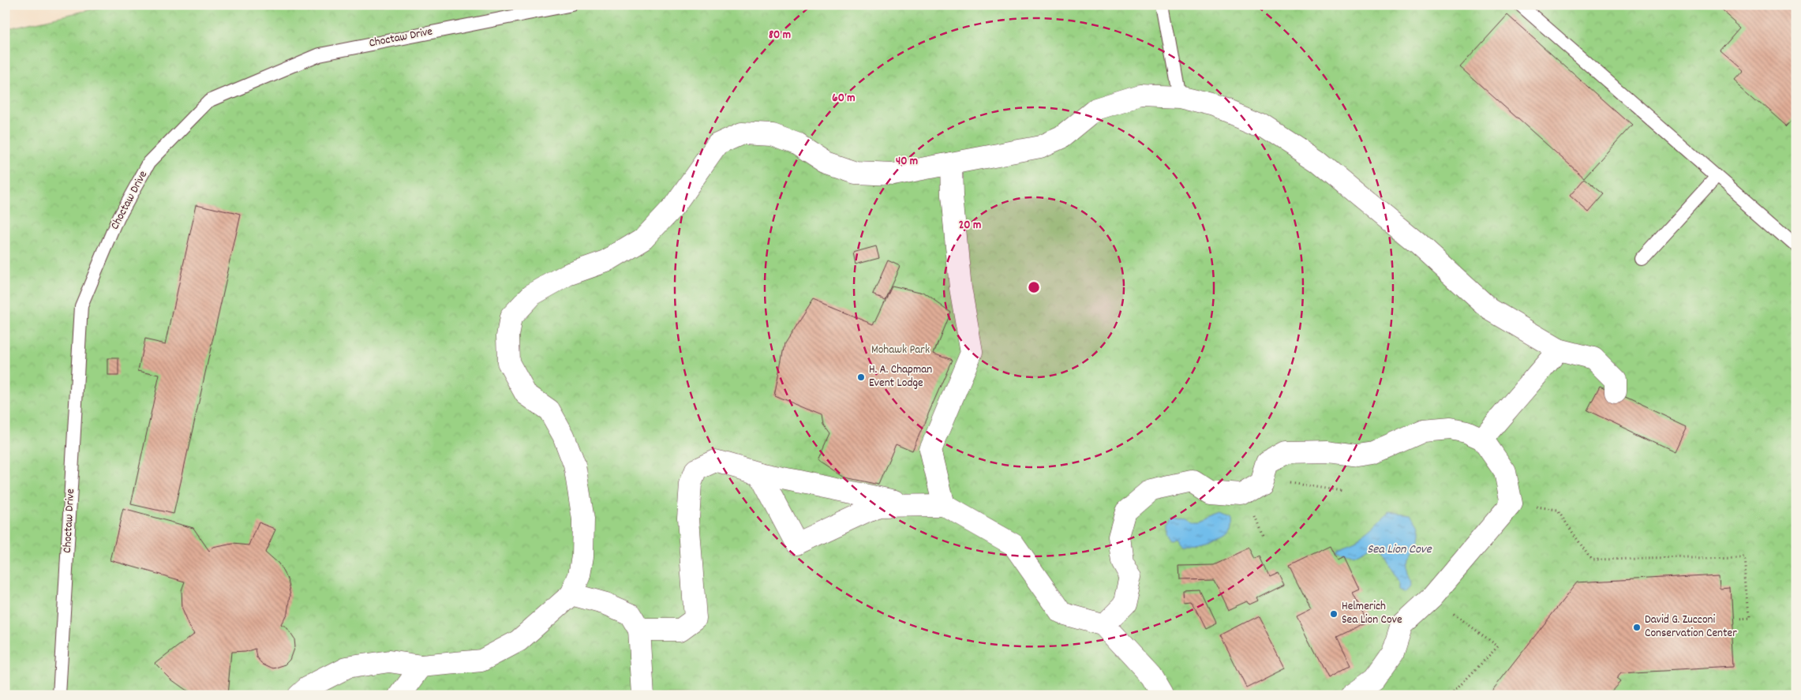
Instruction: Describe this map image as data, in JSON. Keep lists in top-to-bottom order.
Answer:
{
  "streets": {
    "lane": ["Choctaw Drive"]
  },
  "water": ["Sea Lion Cove"],
  "parks": ["Mohawk Park"],
  "places": ["H. A. Chapman Event Lodge", "Helmerich Sea Lion Cove", "David G. Zucconi Conservation Center"],
  "rings": [
    "80 m",
    "60 m",
    "40 m",
    "20 m"
  ]
}
